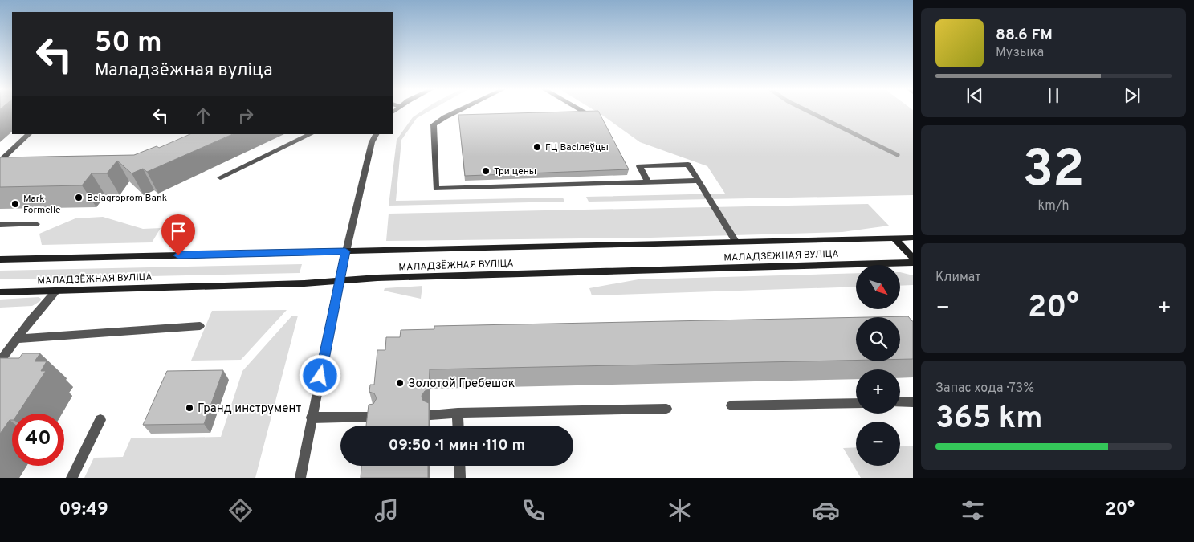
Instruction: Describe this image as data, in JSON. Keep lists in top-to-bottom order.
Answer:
{
  "streets": {
    "main road": ["МАЛАДЗЁЖНАЯ ВУЛІЦА"]
  },
  "places": [
    "ГЦ Васілеўцы",
    "Три цены",
    "Belagroprom Bank",
    "Mark Formelle",
    "Золотой Гребешок",
    "Гранд инструмент"
  ],
  "north": "bottom right",
  "page": {
    "turn": ["50 m", "Маладзёжная вуліца"],
    "song": ["88.6 FM", "Музыка"],
    "tile": [
      ["32", "km/h"],
      "Климат",
      ["Запас хода · 73%", "365 km"]
    ],
    "map_buttons": ["+", "−"],
    "heat": ["−", "20°", "+"],
    "limit": "40",
    "trip": "09:50 · 1 мин · 110 m",
    "tabs": ["09:49", "20°"]
  }
}
